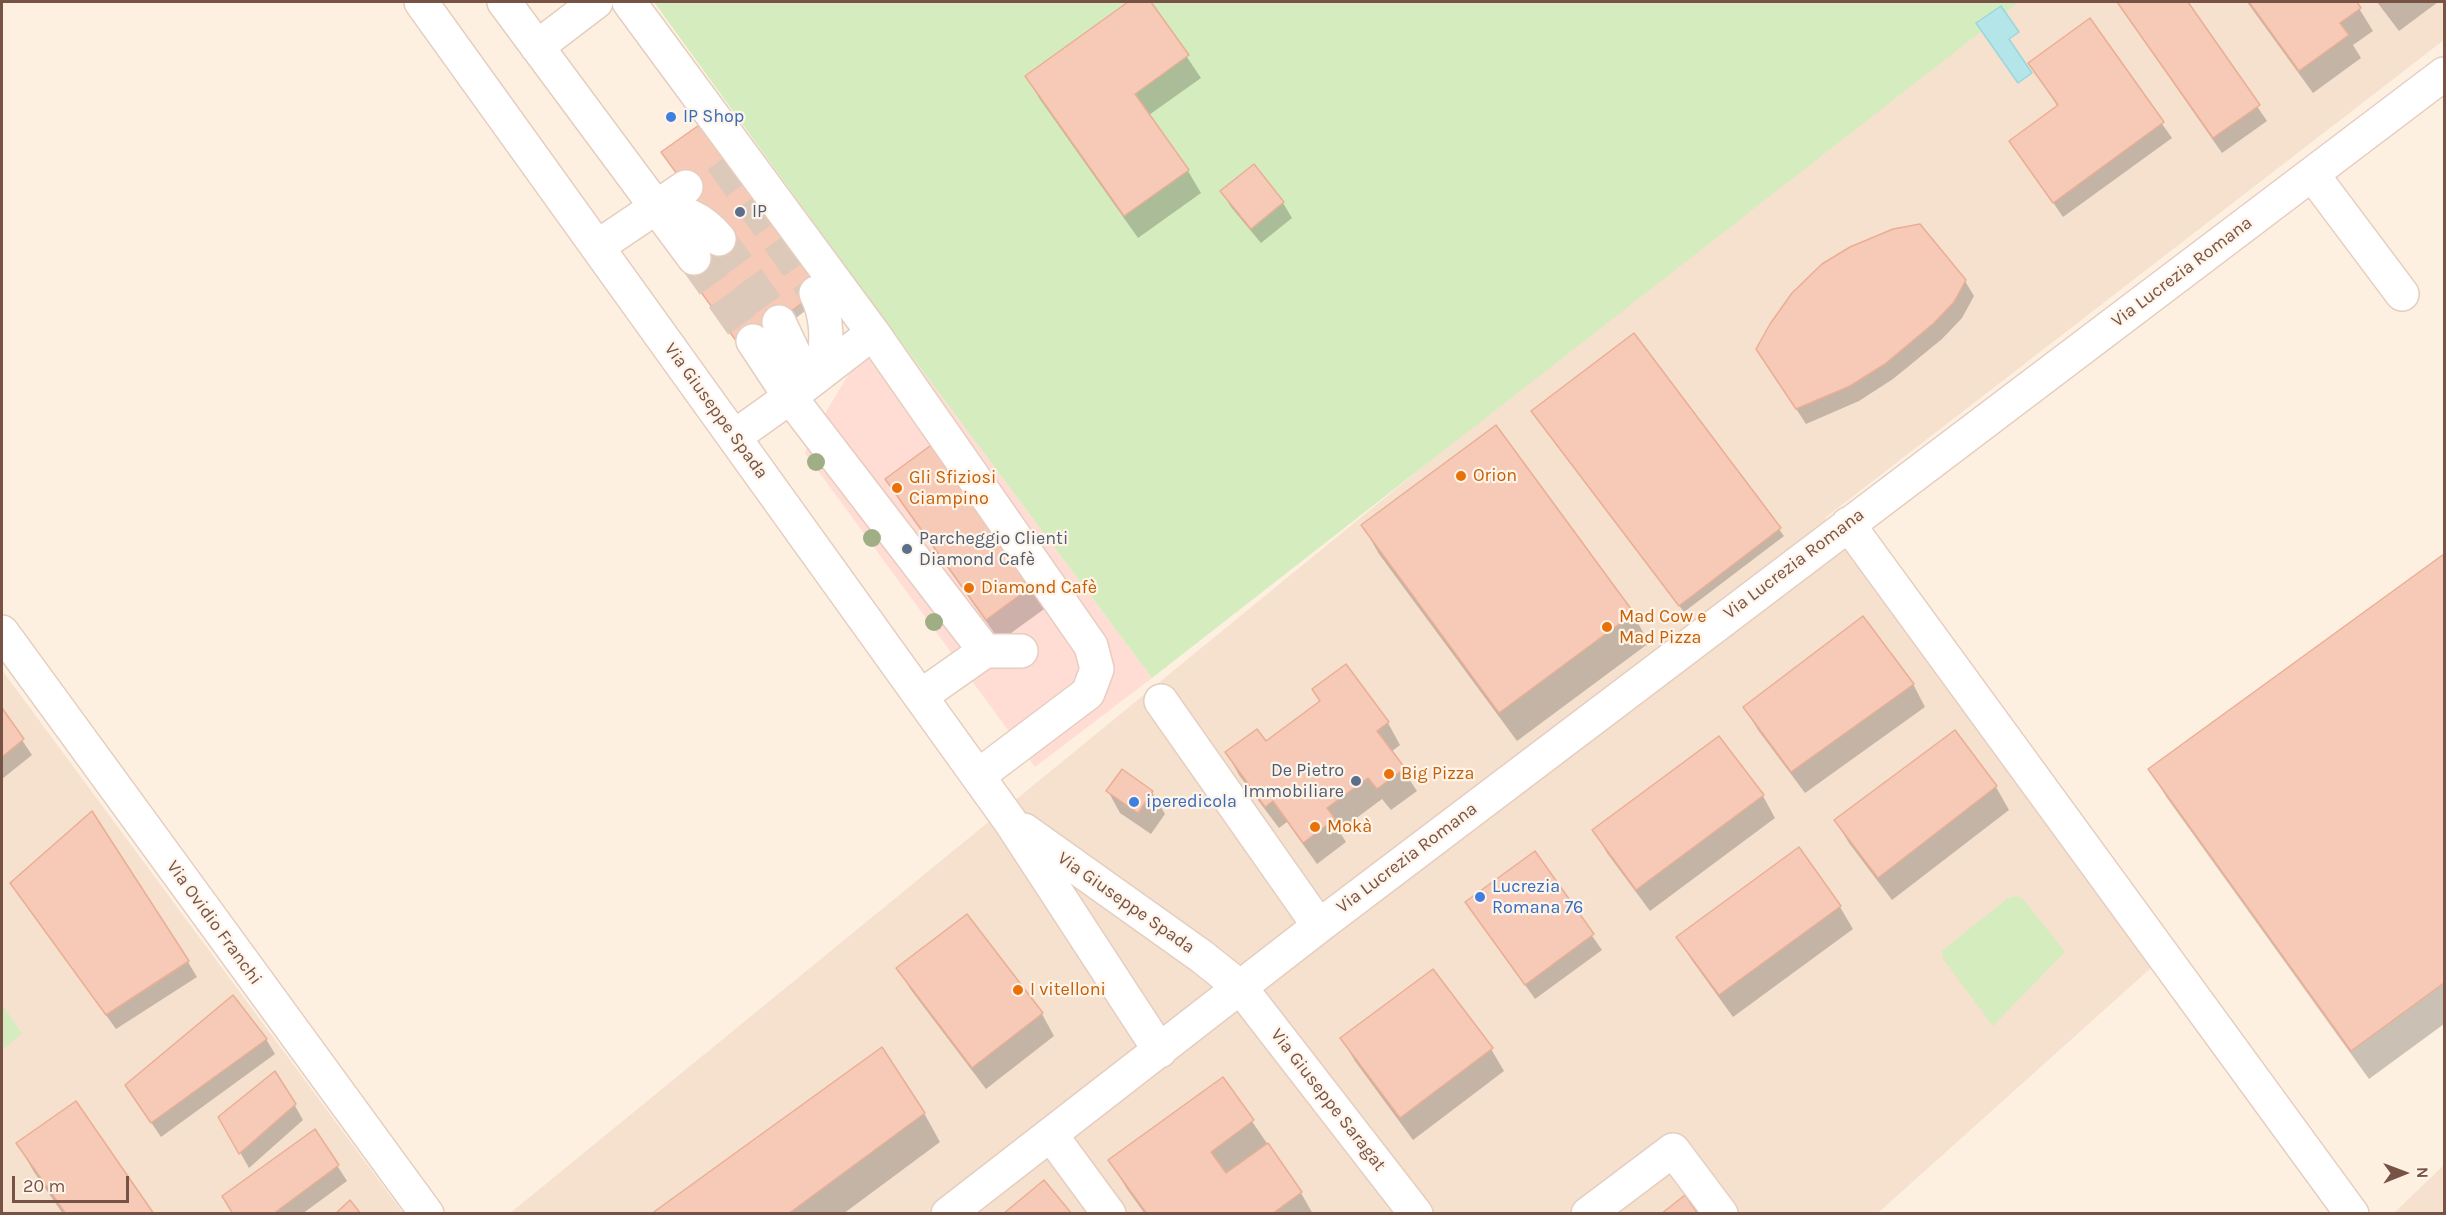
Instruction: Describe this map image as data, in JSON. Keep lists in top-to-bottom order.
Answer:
{
  "streets": {
    "street": [
      "Via Lucrezia Romana",
      "Via Giuseppe Spada",
      "Via Ovidio Franchi",
      "Via Giuseppe Saragat"
    ]
  },
  "crossings": [
    ["Via Lucrezia Romana", "Via Giuseppe Spada"],
    ["Via Lucrezia Romana", "Via Giuseppe Saragat"],
    ["Via Giuseppe Spada", "Via Giuseppe Saragat"]
  ],
  "places": [
    "IP Shop",
    "IP",
    "Orion",
    "Gli Sfiziosi Ciampino",
    "Parcheggio Clienti Diamond Cafè",
    "Diamond Cafè",
    "Mad Cow e Mad Pizza",
    "Big Pizza",
    "De Pietro Immobiliare",
    "iperedicola",
    "Mokà",
    "Lucrezia Romana 76",
    "I vitelloni"
  ],
  "scale_bar": "20 m",
  "north": "right"
}
